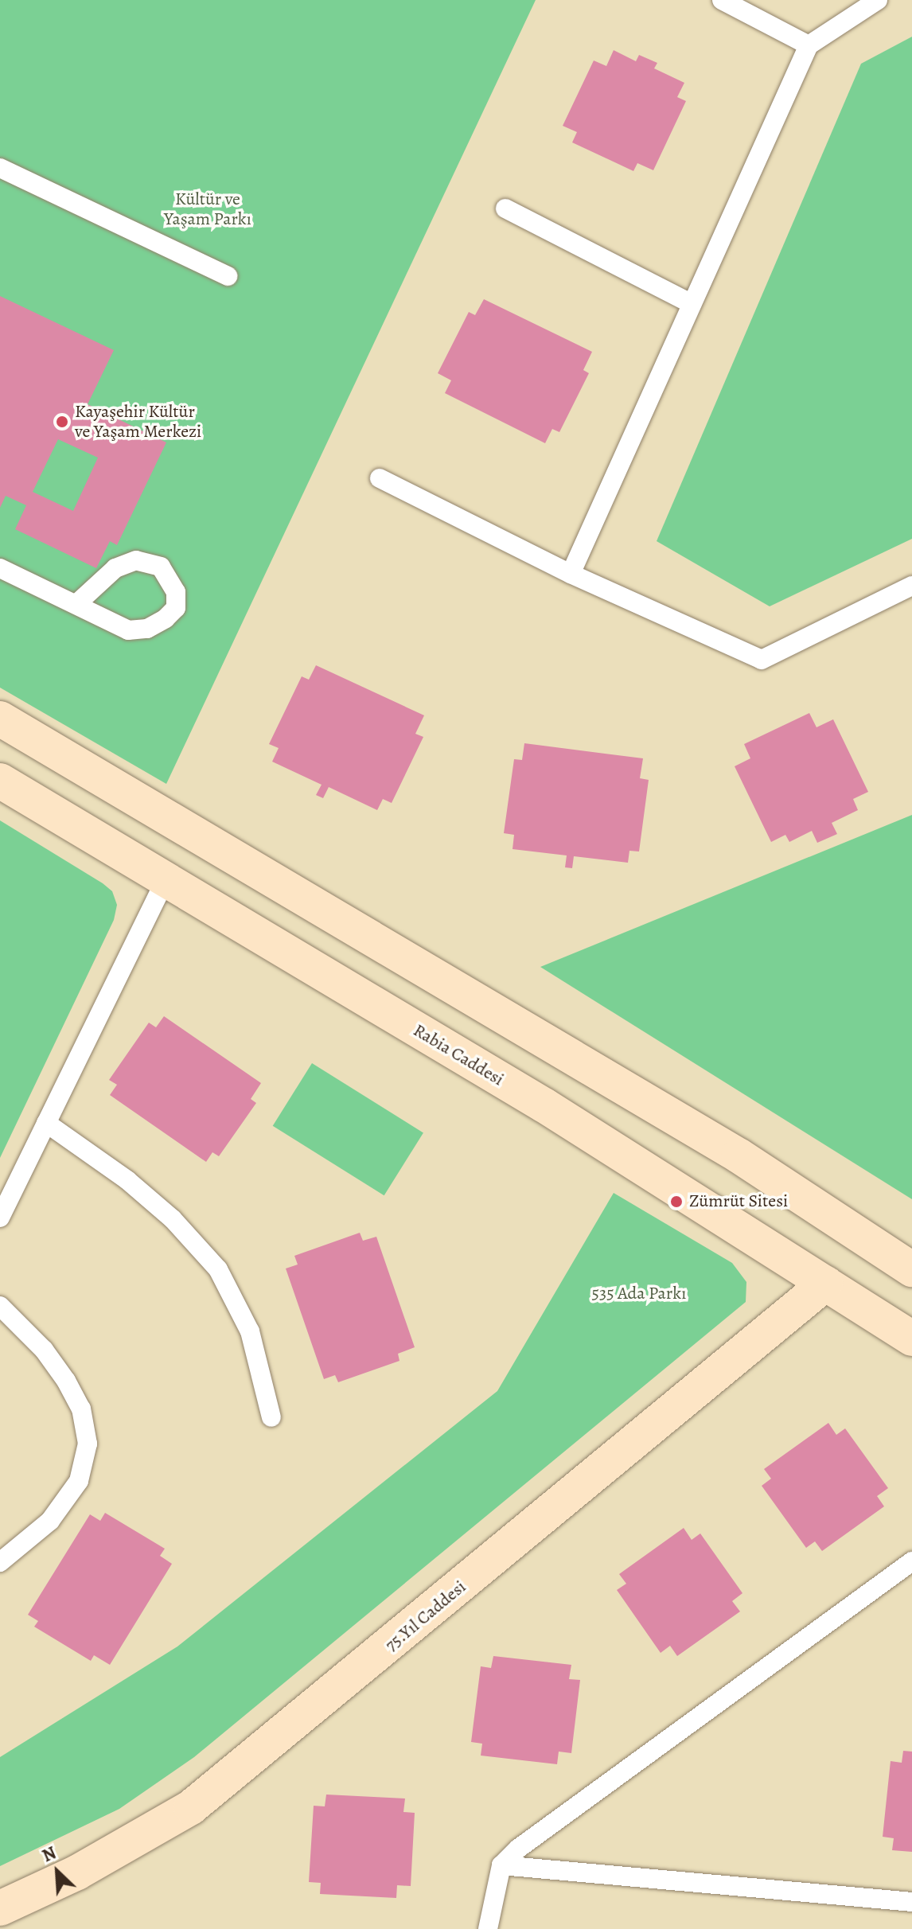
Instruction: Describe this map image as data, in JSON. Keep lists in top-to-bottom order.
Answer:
{
  "streets": {
    "street": ["Rabia Caddesi", "75.Yıl Caddesi"]
  },
  "crossings": [
    ["Rabia Caddesi", "75.Yıl Caddesi"]
  ],
  "parks": ["Kültür ve Yaşam Parkı", "535 Ada Parkı"],
  "places": ["Kayaşehir Kültür ve Yaşam Merkezi", "Zümrüt Sitesi"],
  "north": "top left"
}
